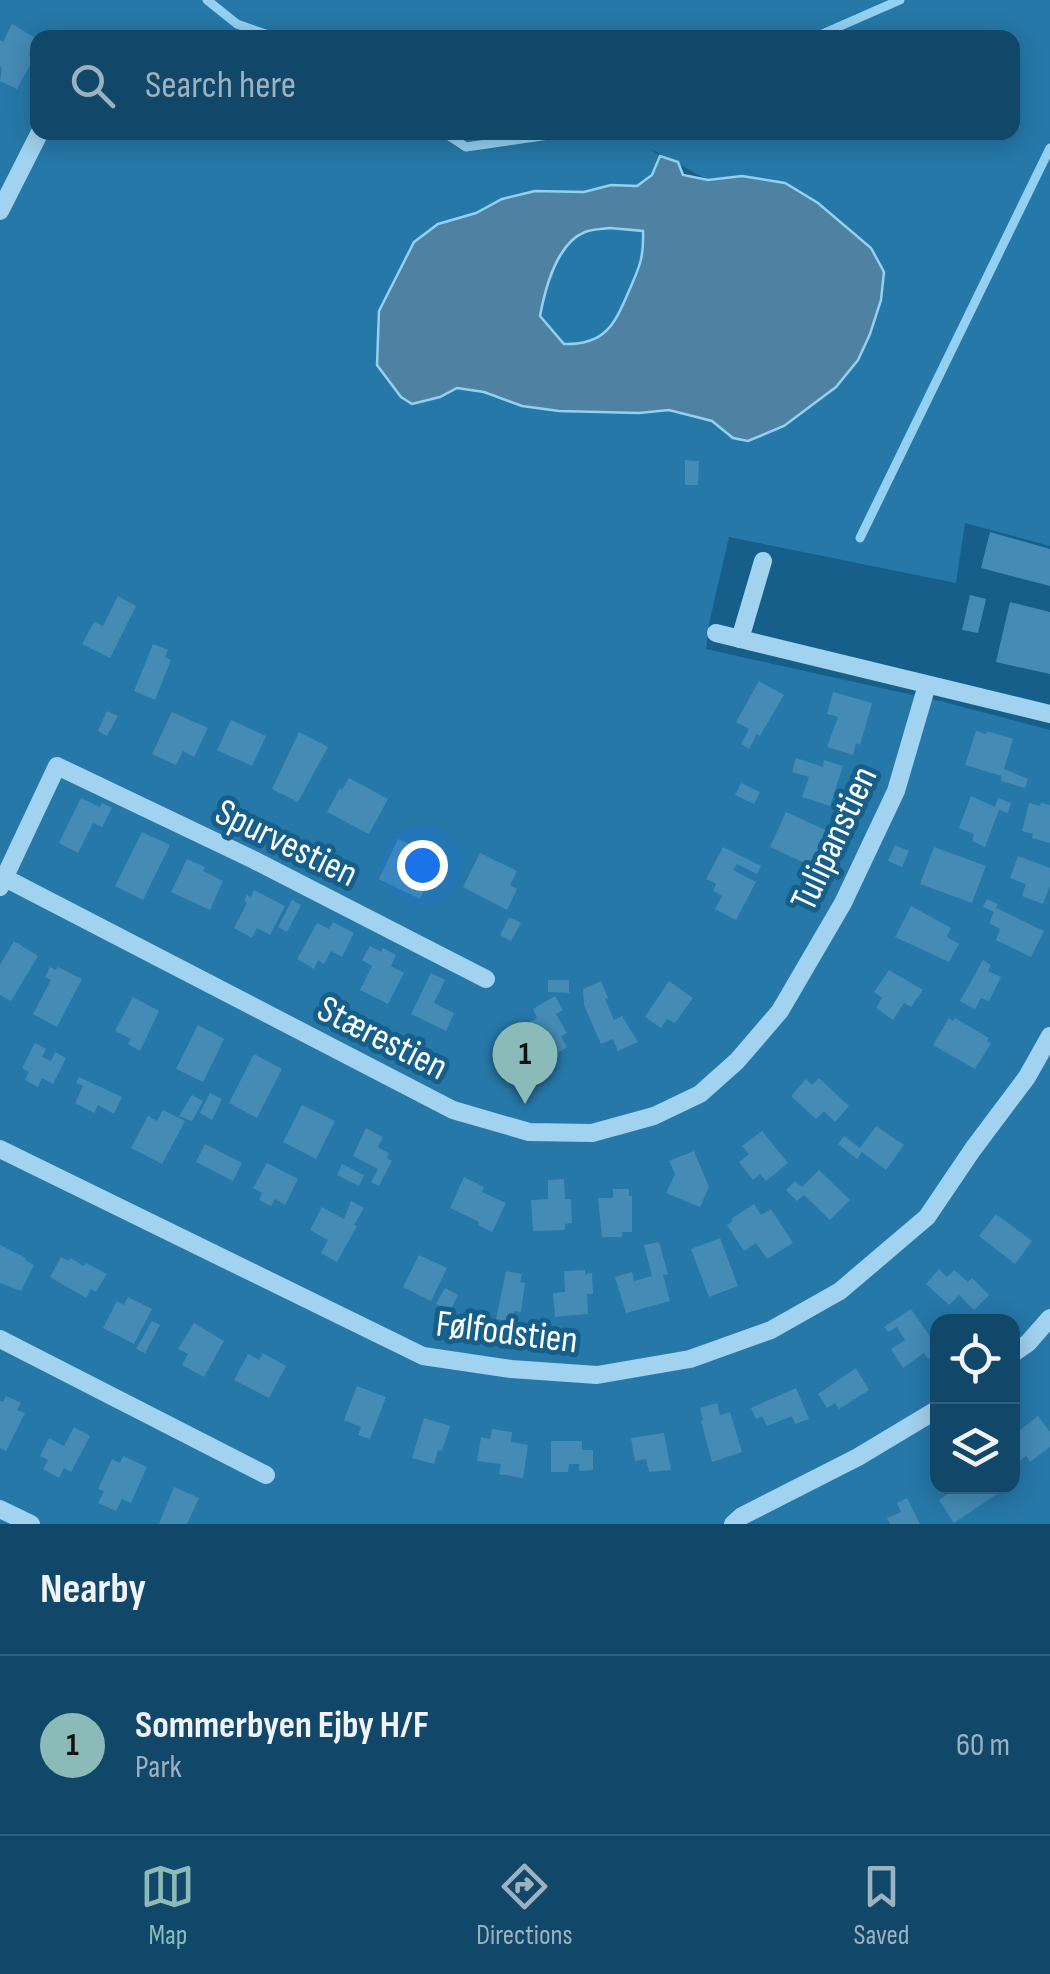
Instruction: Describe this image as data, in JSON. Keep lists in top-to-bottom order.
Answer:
{
  "streets": {
    "lane": [
      "Tulipanstien",
      "Spurvestien",
      "Stærestien",
      "Følfodstien"
    ]
  },
  "crossings": [
    ["Tulipanstien", "Stærestien"],
    ["Spurvestien", "Stærestien"]
  ],
  "page": {
    "search": "Search here",
    "pins": "1",
    "heading": "Nearby",
    "list": [
      {
        "mark": "1",
        "name": "Sommerbyen Ejby H/F",
        "note": "Park",
        "value": "60 m"
      }
    ],
    "nav": ["Map", "Directions", "Saved"]
  }
}
